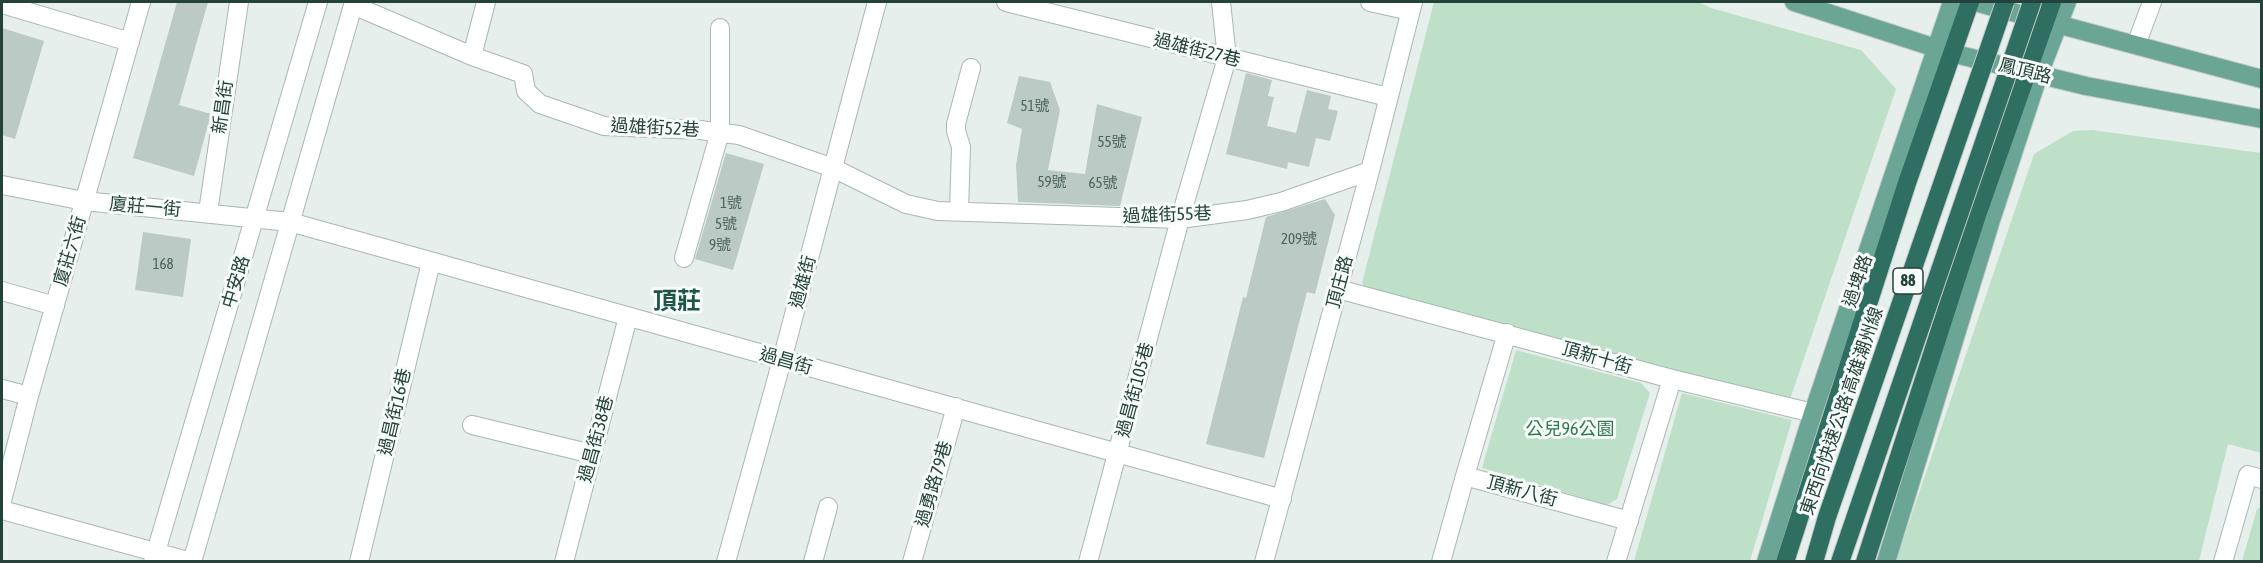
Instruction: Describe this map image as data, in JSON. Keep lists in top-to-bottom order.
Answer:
{
  "streets": {
    "highway": ["88", "東西向快速公路 高雄潮州線"],
    "main road": ["鳳頂路", "過埤路"],
    "street": [
      "過雄街27巷",
      "新昌街",
      "過雄街52巷",
      "廈莊一街",
      "過雄街55巷",
      "廈莊六街",
      "中安路",
      "過雄街",
      "頂庄路",
      "頂新十街",
      "過昌街",
      "過昌街105巷",
      "過昌街16巷",
      "過昌街38巷",
      "過勇路79巷",
      "頂新八街"
    ]
  },
  "crossings": [
    ["過雄街27巷", "頂庄路"],
    ["過雄街27巷", "過昌街105巷"],
    ["鳳頂路", "過埤路"],
    ["新昌街", "廈莊一街"],
    ["過雄街52巷", "過雄街55巷"],
    ["過雄街52巷", "過雄街"],
    ["廈莊一街", "廈莊六街"],
    ["廈莊一街", "中安路"],
    ["廈莊一街", "過昌街"],
    ["過雄街55巷", "過雄街"],
    ["過雄街55巷", "頂庄路"],
    ["過雄街55巷", "過昌街105巷"],
    ["過埤路", "頂新十街"],
    ["中安路", "過昌街"],
    ["過雄街", "過昌街"],
    ["頂庄路", "頂新十街"],
    ["頂庄路", "過昌街"],
    ["過昌街", "過昌街105巷"],
    ["過昌街", "過昌街16巷"],
    ["過昌街", "過昌街38巷"],
    ["過昌街", "過勇路79巷"]
  ],
  "districts": ["頂莊"],
  "parks": ["公兒96公園"],
  "house_numbers": [
    "51號",
    "55號",
    "59號",
    "65號",
    "1號",
    "5號",
    "209號",
    "9號",
    "168"
  ]
}
